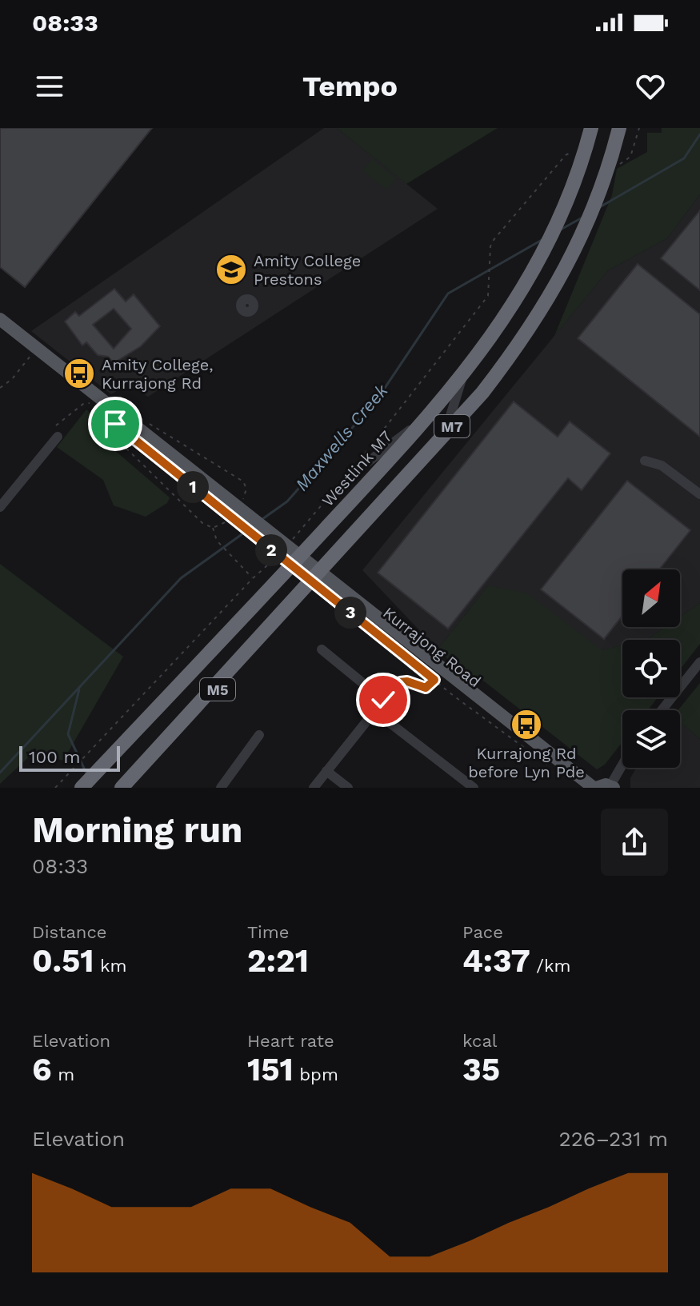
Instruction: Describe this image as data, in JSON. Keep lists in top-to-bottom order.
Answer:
{
  "streets": {
    "highway": ["M7", "Westlink M7", "M5"],
    "main road": ["Kurrajong Road"]
  },
  "crossings": [
    ["M7", "Westlink M7"],
    ["M7", "M5"]
  ],
  "water": ["Maxwells Creek"],
  "places": {
    "school or university": ["Amity College Prestons"],
    "bus stop": ["Amity College, Kurrajong Rd", "Kurrajong Rd before Lyn Pde"]
  },
  "scale_bar": "100 m",
  "north": "top right",
  "page": {
    "status": "08:33",
    "header": "Tempo",
    "pins": ["1", "2", "3"],
    "scale": "100 m",
    "heading": ["Morning run", "08:33"],
    "stats": [
      ["Distance", "0.51 km"],
      ["Time", "2:21"],
      ["Pace", "4:37 /km"],
      ["Elevation", "6 m"],
      ["Heart rate", "151 bpm"],
      ["kcal", "35"]
    ],
    "chart": ["Elevation", "226–231 m"]
  }
}
